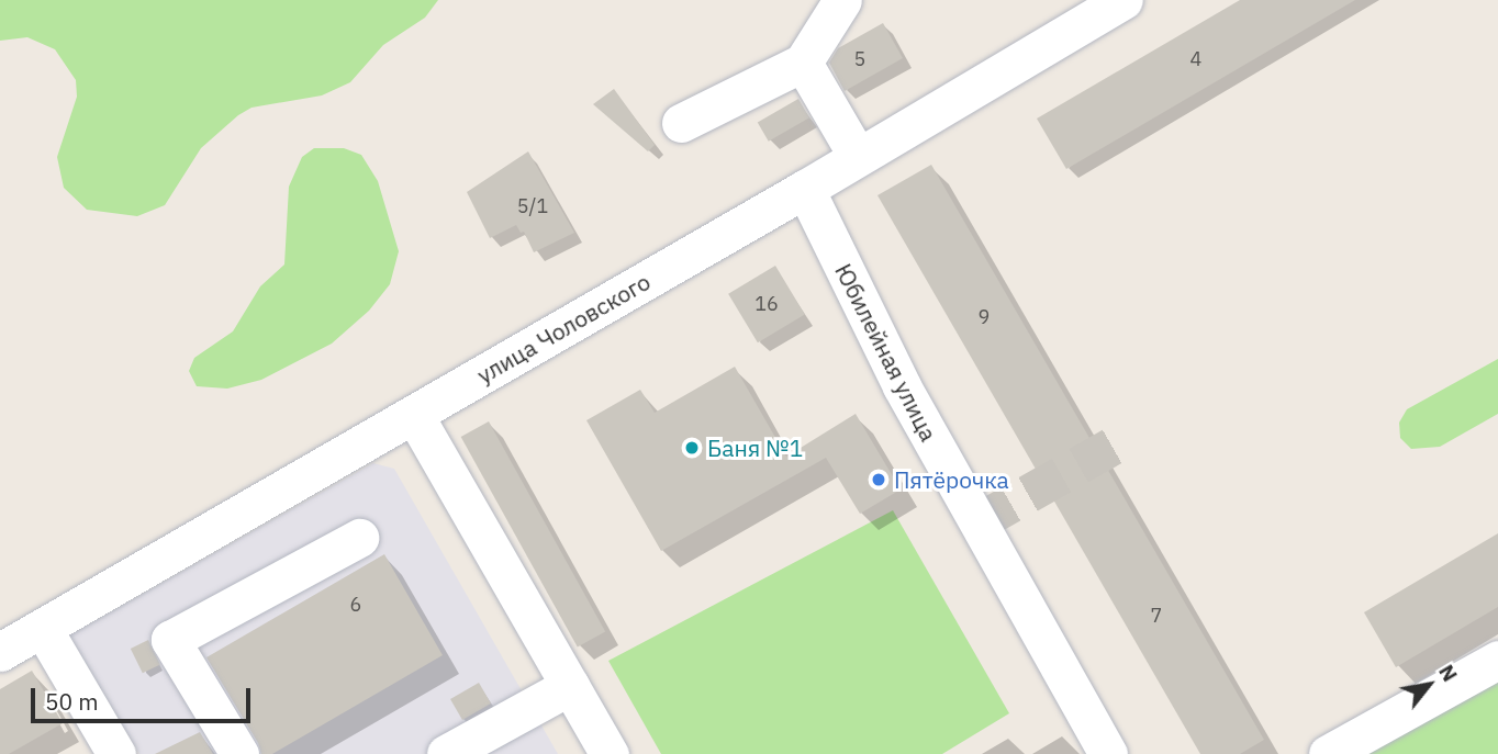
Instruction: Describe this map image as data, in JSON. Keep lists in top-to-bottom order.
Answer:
{
  "streets": {
    "street": ["улица Чоловского", "Юбилейная улица"]
  },
  "crossings": [
    ["улица Чоловского", "Юбилейная улица"]
  ],
  "places": ["Баня №1", "Пятёрочка"],
  "house_numbers": [
    "5",
    "4",
    "5/1",
    "16",
    "9",
    "6",
    "7"
  ],
  "scale_bar": "50 m",
  "north": "top right"
}
